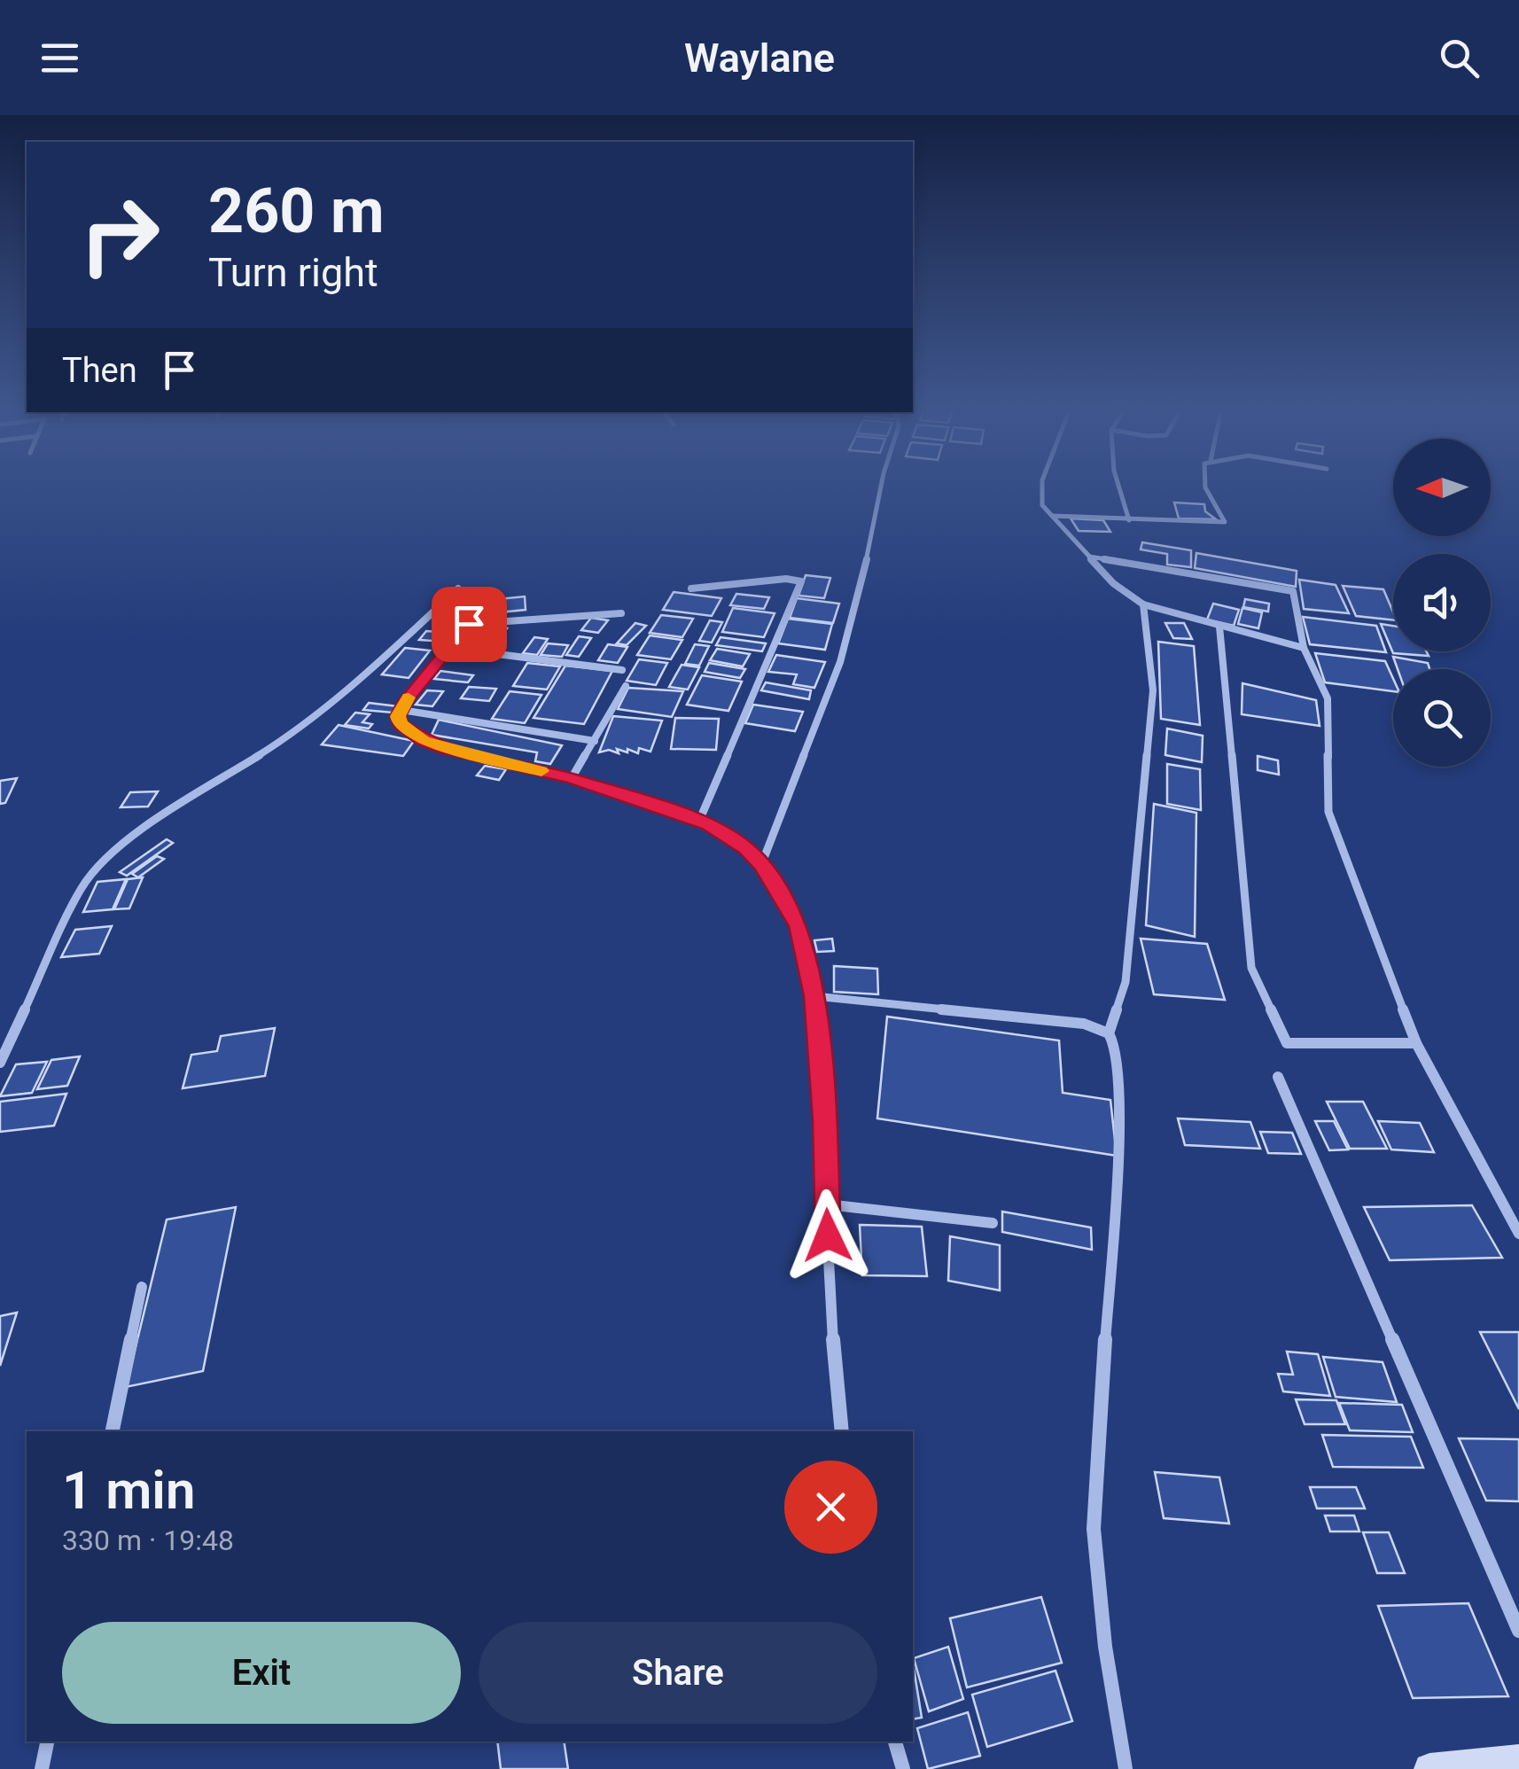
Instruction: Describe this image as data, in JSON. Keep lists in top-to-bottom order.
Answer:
{
  "north": "left",
  "page": {
    "header": "Waylane",
    "turn": ["260 m", "Turn right"],
    "then": "Then",
    "heading": ["1 min", "330 m · 19:48"],
    "buttons": ["Exit", "Share"]
  }
}
